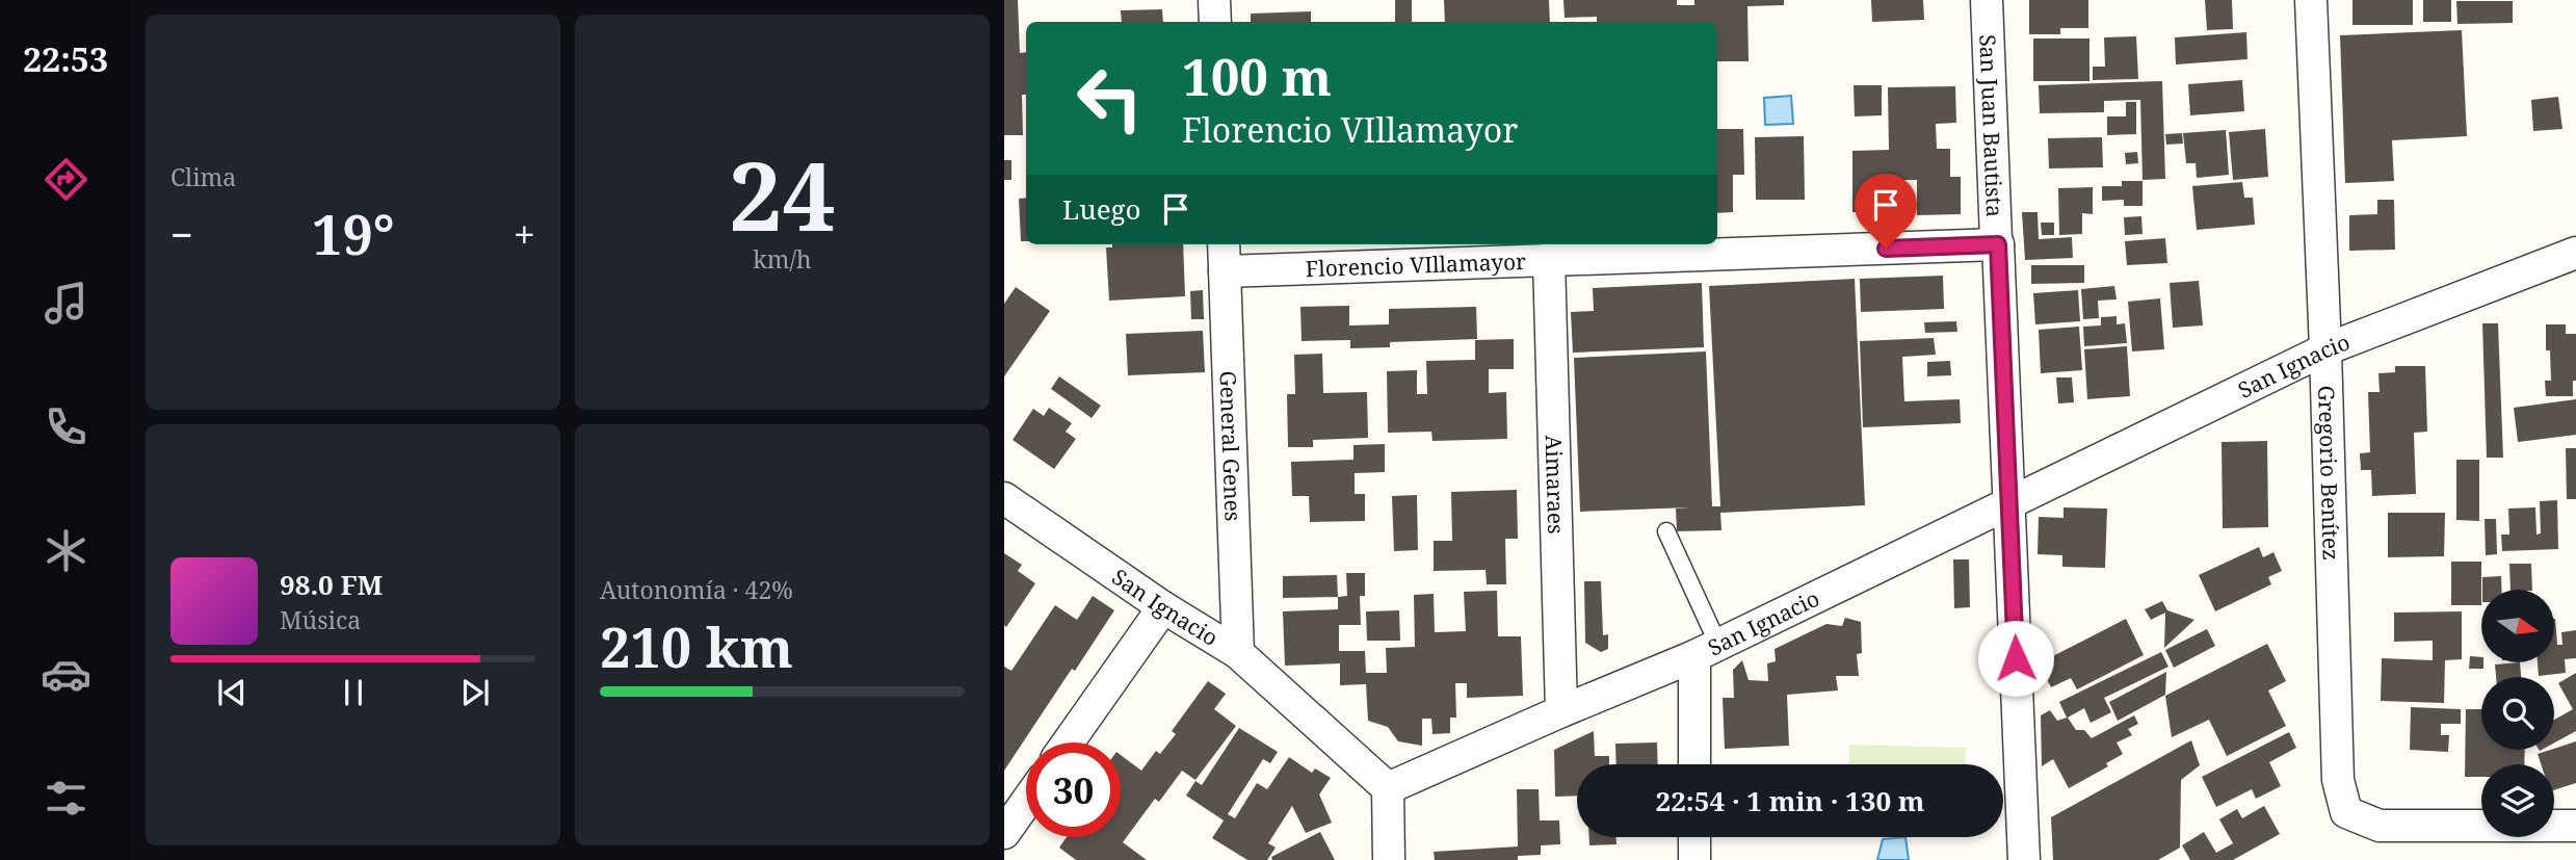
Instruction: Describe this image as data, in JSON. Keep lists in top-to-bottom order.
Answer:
{
  "streets": {
    "street": [
      "San Juan Bautista",
      "Florencio VIllamayor",
      "San Ignacio",
      "General Genes",
      "Gregorio Benítez",
      "Aimaraes"
    ]
  },
  "crossings": [
    ["San Juan Bautista", "Florencio VIllamayor"],
    ["San Juan Bautista", "San Ignacio"],
    ["Florencio VIllamayor", "General Genes"],
    ["Florencio VIllamayor", "Aimaraes"],
    ["San Ignacio", "General Genes"],
    ["San Ignacio", "Gregorio Benítez"],
    ["San Ignacio", "Aimaraes"]
  ],
  "north": "right",
  "page": {
    "tabs": "22:53",
    "tile": [
      "Clima",
      ["24", "km/h"],
      ["Autonomía · 42%", "210 km"]
    ],
    "turn": ["100 m", "Florencio VIllamayor"],
    "then": "Luego",
    "heat": ["−", "19°", "+"],
    "song": ["98.0 FM", "Música"],
    "limit": "30",
    "trip": "22:54 · 1 min · 130 m"
  }
}
